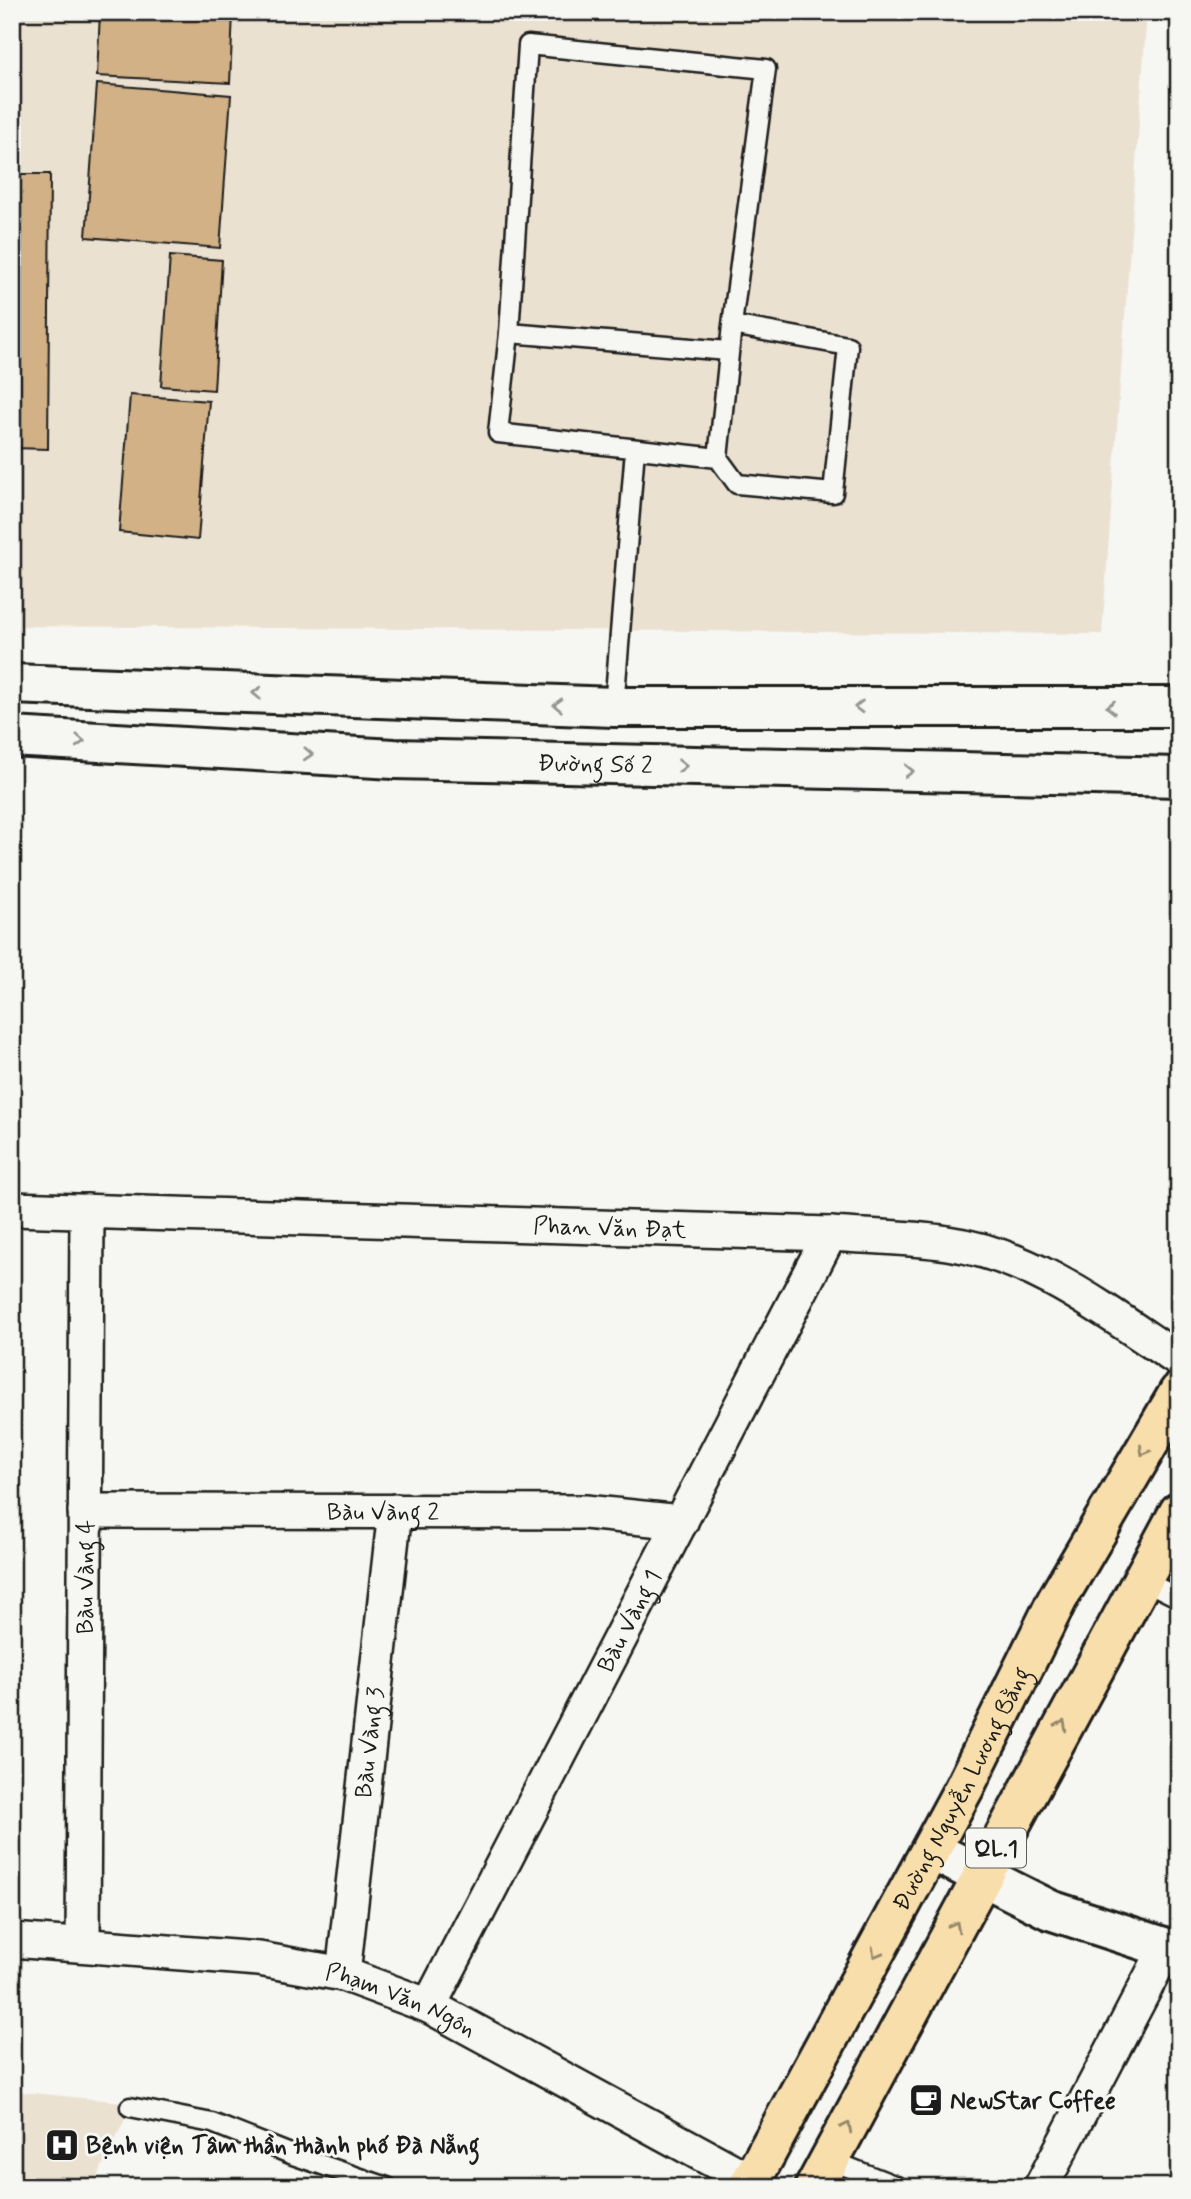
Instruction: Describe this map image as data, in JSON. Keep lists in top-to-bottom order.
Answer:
{
  "streets": {
    "highway": ["Đường Nguyễn Lương Bằng", "QL.1"],
    "street": [
      "Đường Số 2",
      "Phan Văn Đạt",
      "Bàu Vàng 2",
      "Bàu Vàng 4",
      "Bàu Vàng 1",
      "Bàu Vàng 3",
      "Phạm Văn Ngôn"
    ]
  },
  "crossings": [
    ["Phan Văn Đạt", "Bàu Vàng 4"],
    ["Phan Văn Đạt", "Bàu Vàng 1"],
    ["Bàu Vàng 2", "Bàu Vàng 4"],
    ["Bàu Vàng 2", "Bàu Vàng 1"],
    ["Bàu Vàng 2", "Bàu Vàng 3"],
    ["Bàu Vàng 4", "Phạm Văn Ngôn"],
    ["Bàu Vàng 1", "Phạm Văn Ngôn"],
    ["Bàu Vàng 3", "Phạm Văn Ngôn"],
    ["Đường Nguyễn Lương Bằng", "Phạm Văn Ngôn"]
  ],
  "places": {
    "cafe": ["NewStar Coffee"],
    "hospital": ["Bệnh viện Tâm thần thành phố Đà Nẵng"]
  }
}
